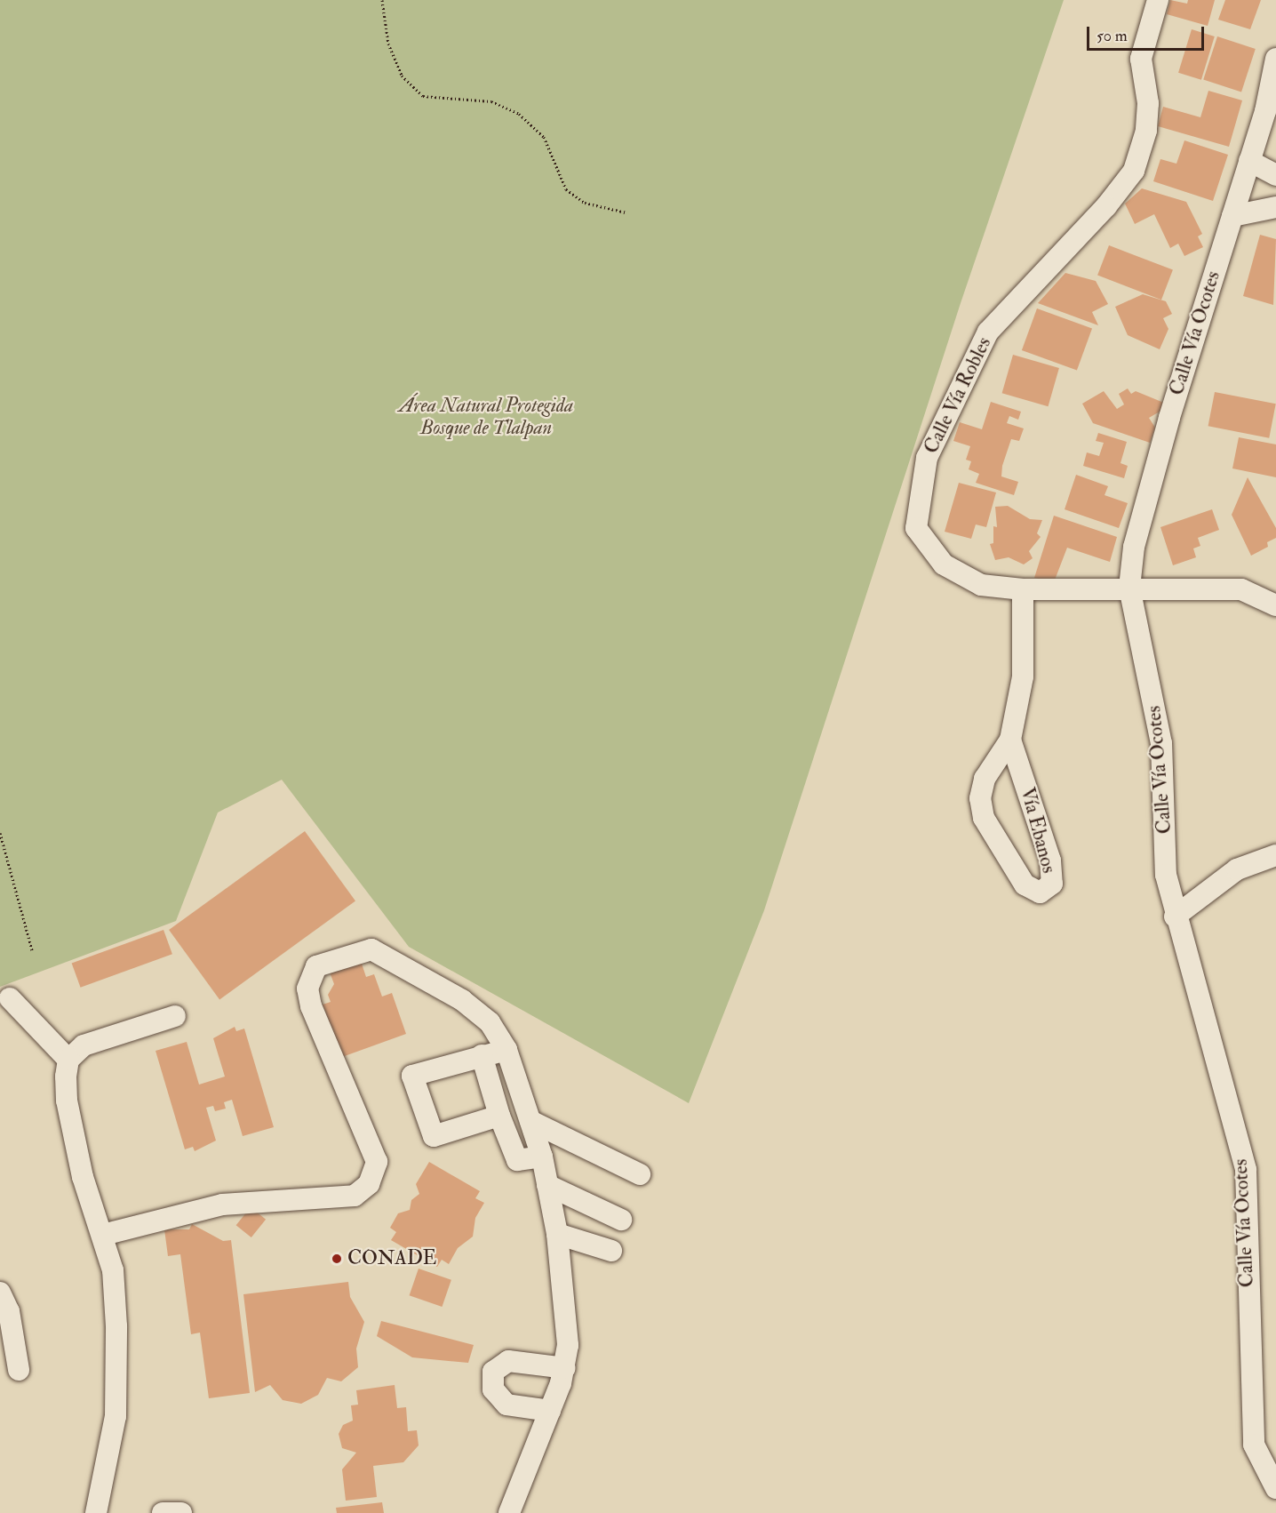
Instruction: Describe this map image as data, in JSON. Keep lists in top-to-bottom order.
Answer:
{
  "streets": {
    "street": ["Calle Vía Ocotes", "Calle Vía Robles", "Vía Ebanos"]
  },
  "crossings": [
    ["Calle Vía Ocotes", "Calle Vía Robles"],
    ["Calle Vía Robles", "Vía Ebanos"]
  ],
  "parks": ["Área Natural Protegida Bosque de Tlalpan"],
  "places": ["CONADE"],
  "scale_bar": "50 m"
}
